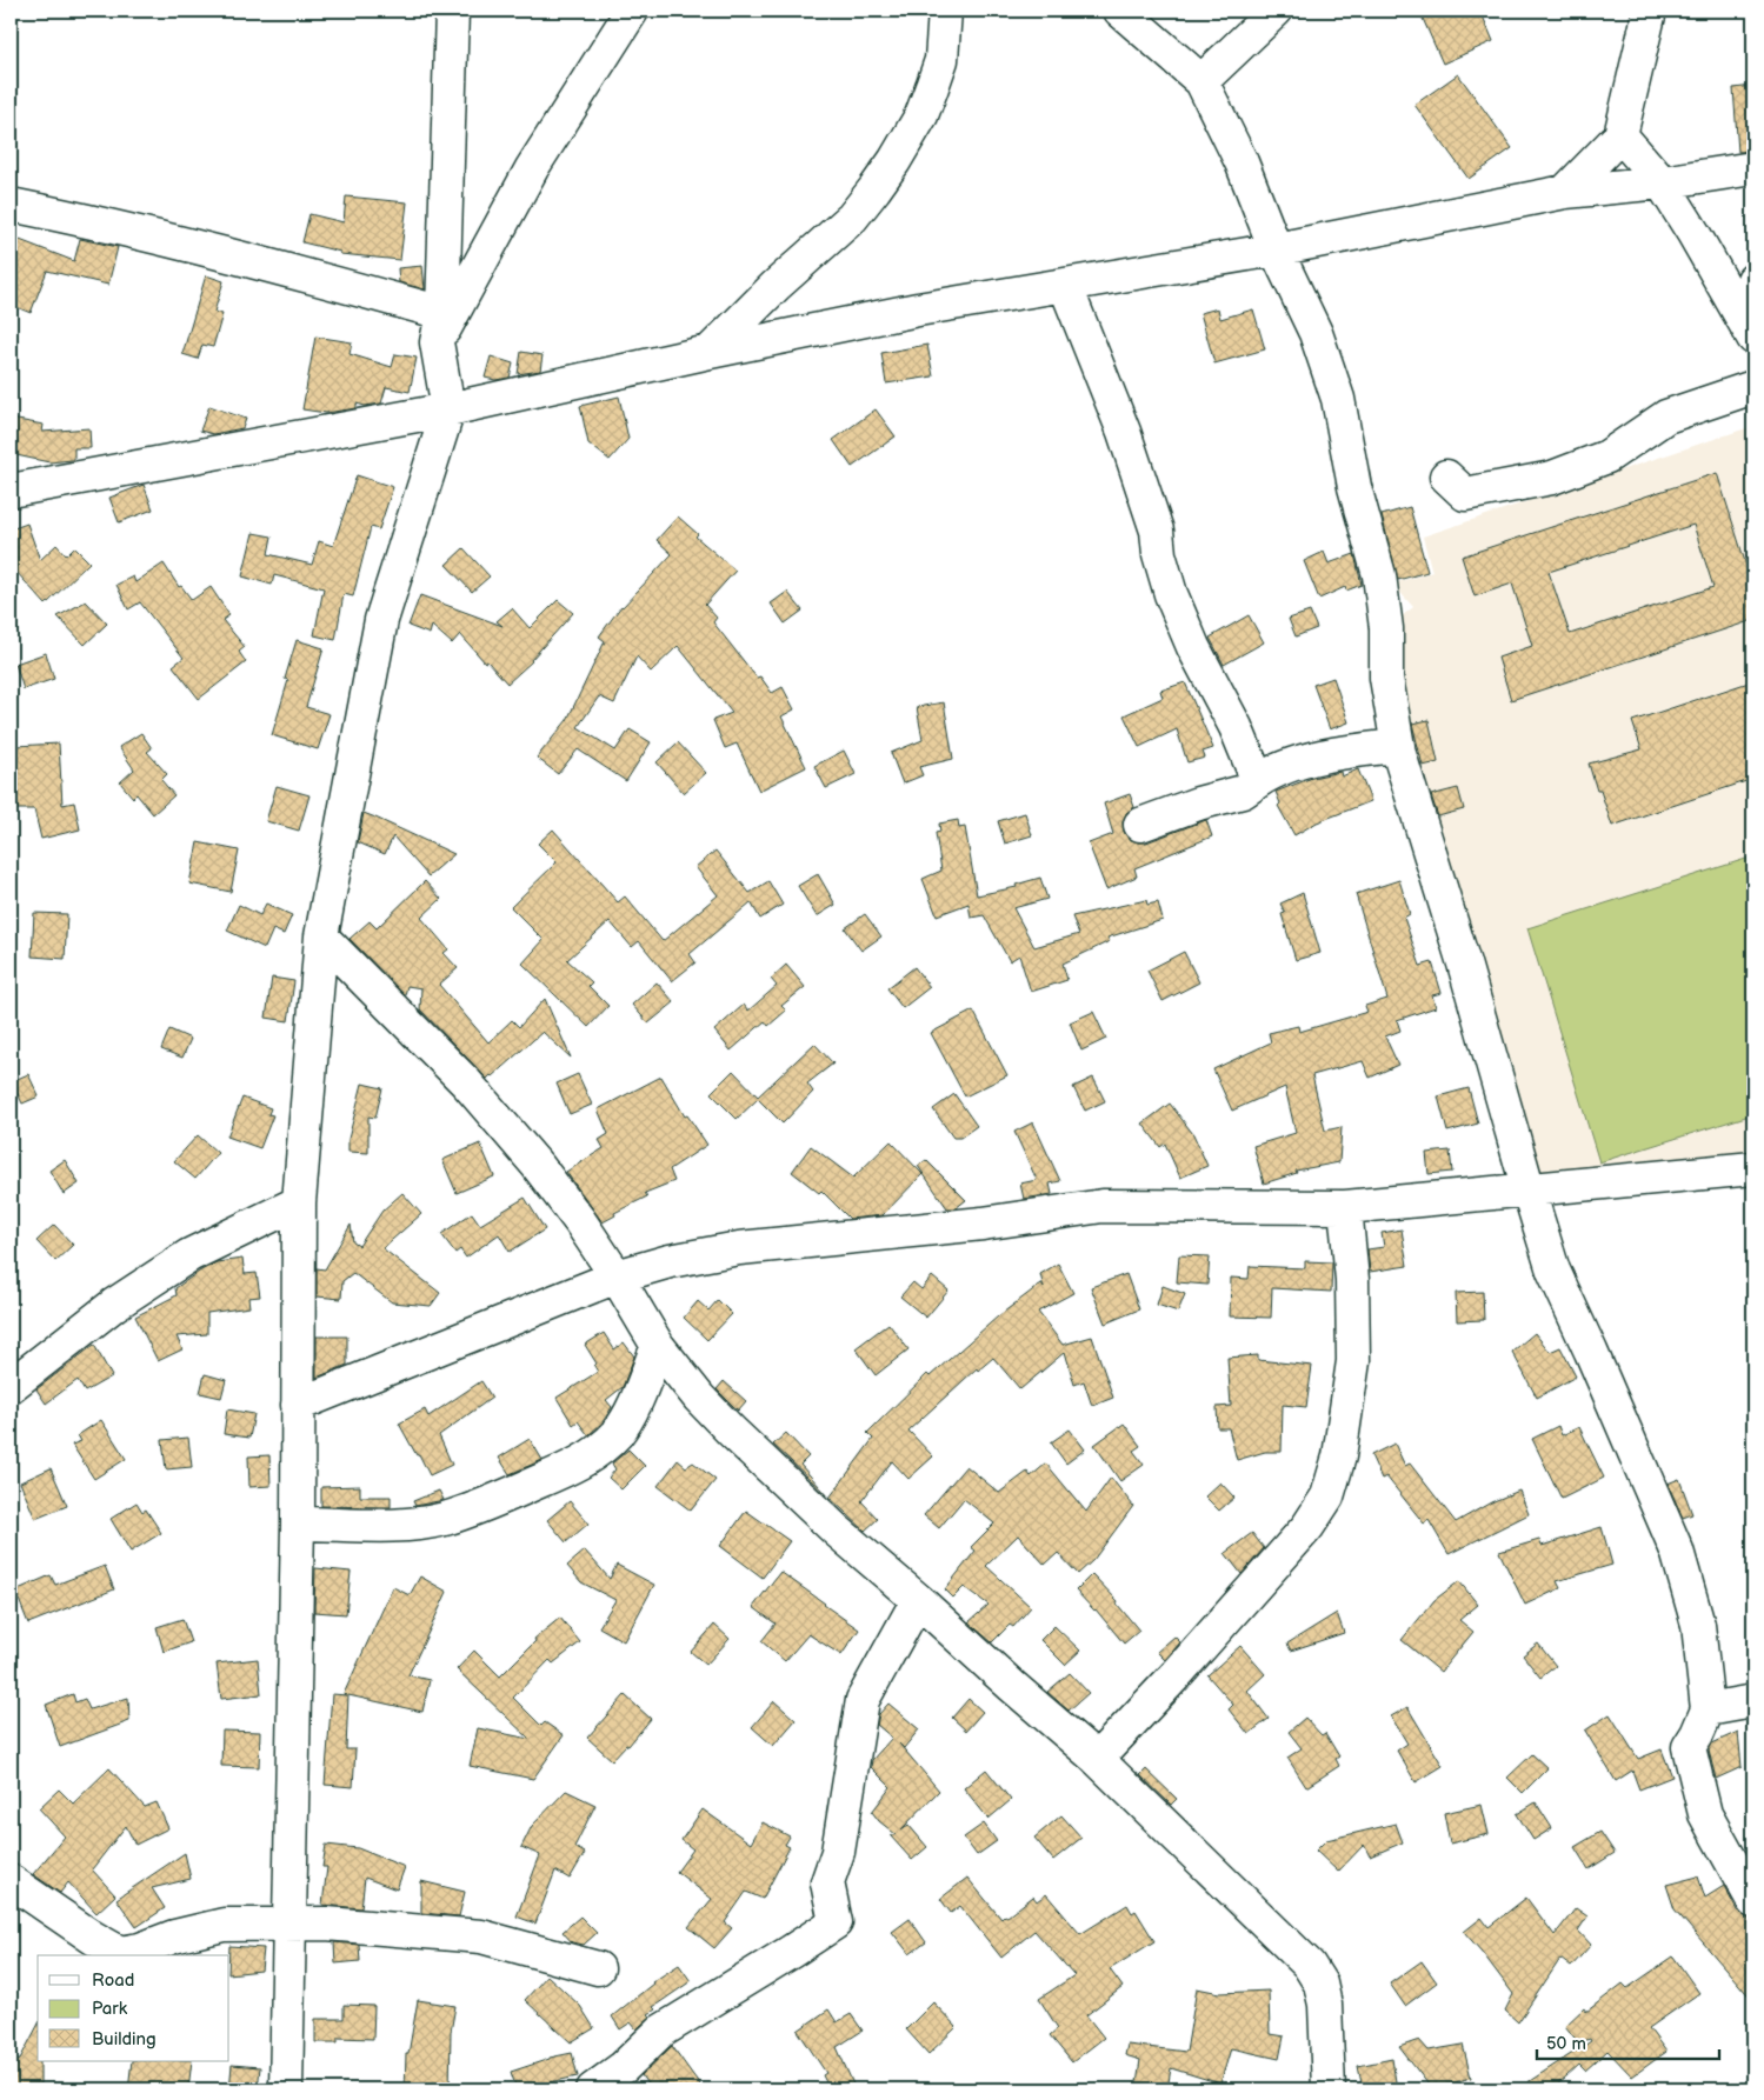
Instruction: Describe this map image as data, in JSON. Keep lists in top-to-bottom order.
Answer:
{
  "legend": ["Road", "Park", "Building"],
  "scale_bar": "50 m"
}
